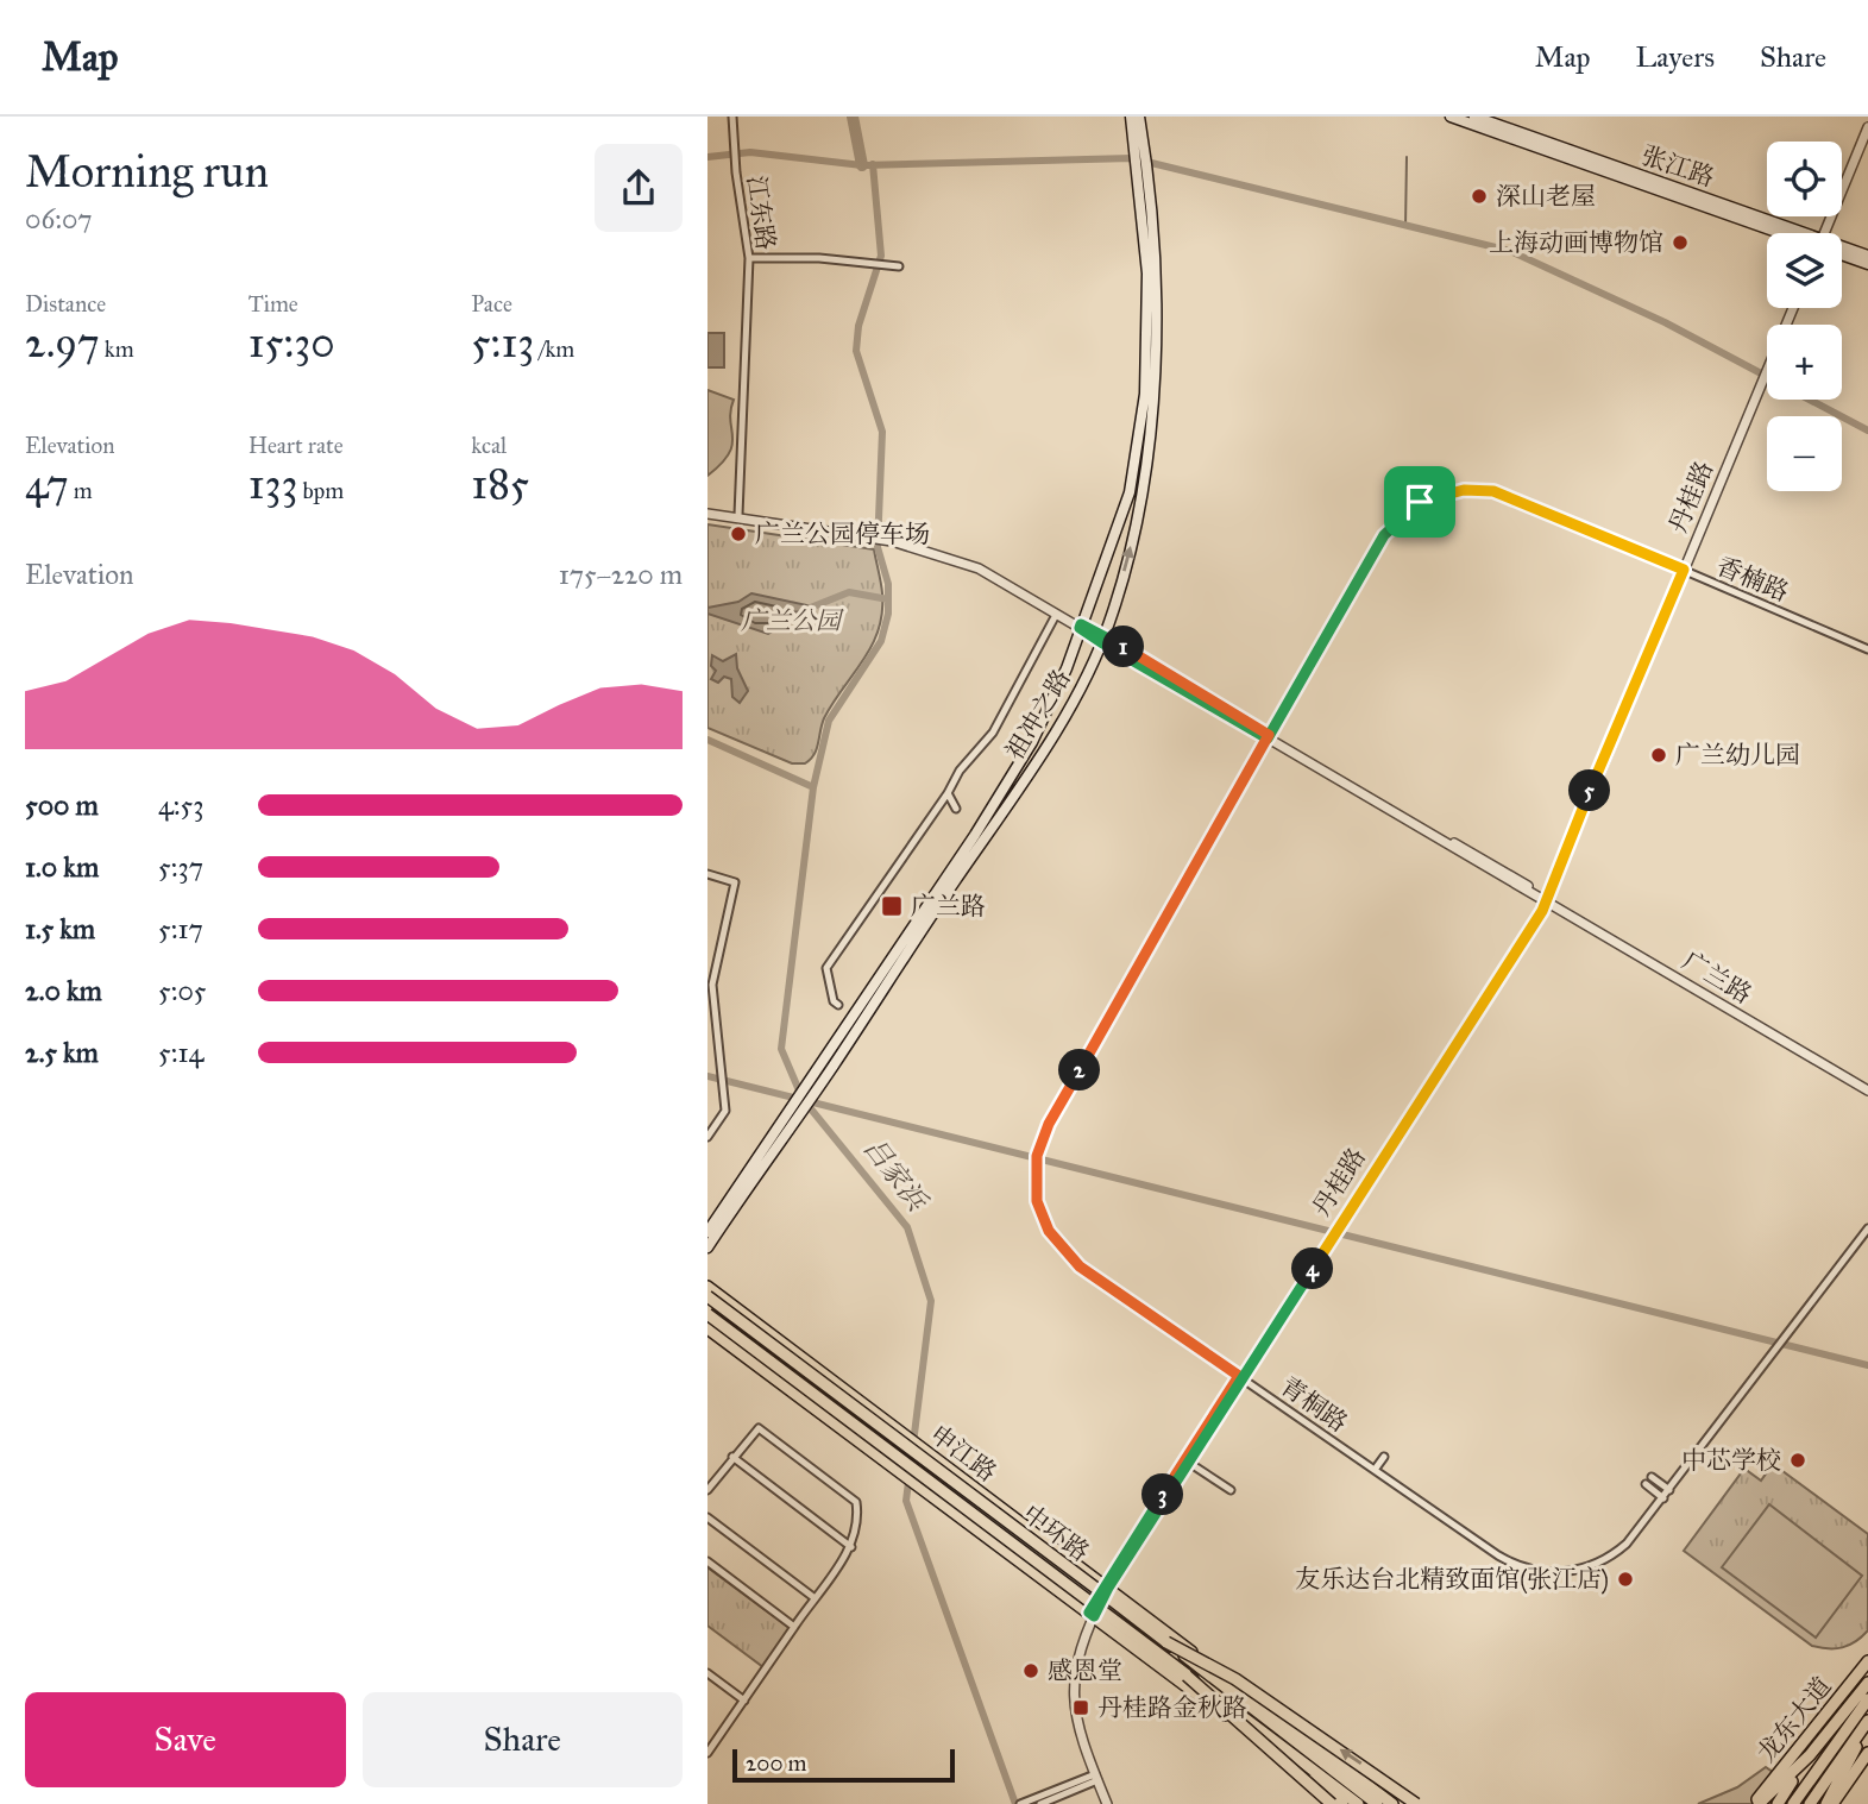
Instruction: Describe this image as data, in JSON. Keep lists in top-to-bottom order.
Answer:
{
  "streets": {
    "main road": [
      "张江路",
      "祖冲之路",
      "申江路",
      "中环路",
      "龙东大道"
    ],
    "street": [
      "江东路",
      "丹桂路",
      "香楠路",
      "广兰路",
      "青桐路"
    ]
  },
  "crossings": [
    ["江东路", "广兰路"],
    ["丹桂路", "香楠路"],
    ["丹桂路", "广兰路"],
    ["丹桂路", "青桐路"],
    ["丹桂路", "申江路"],
    ["丹桂路", "中环路"],
    ["香楠路", "广兰路"],
    ["香楠路", "青桐路"],
    ["祖冲之路", "广兰路"],
    ["广兰路", "青桐路"],
    ["申江路", "中环路"]
  ],
  "water": ["吕家浜"],
  "parks": ["广兰公园"],
  "places": {
    "other": [
      "深山老屋",
      "上海动画博物馆",
      "广兰公园停车场",
      "广兰幼儿园",
      "中芯学校",
      "友乐达台北精致面馆(张江店)",
      "感恩堂"
    ],
    "transit": ["广兰路", "丹桂路金秋路"]
  },
  "scale_bar": "200 m",
  "page": {
    "header": "Map",
    "nav": ["Map", "Layers", "Share"],
    "heading": ["Morning run", "06:07"],
    "map_buttons": ["+", "−"],
    "stats": [
      ["Distance", "2.97 km"],
      ["Time", "15:30"],
      ["Pace", "5:13 /km"],
      ["Elevation", "47 m"],
      ["Heart rate", "133 bpm"],
      ["kcal", "185"]
    ],
    "chart": ["Elevation", "175–220 m"],
    "pins": [
      "1",
      "5",
      "2",
      "4",
      "3"
    ],
    "list": [
      {
        "name": "500 m",
        "note": "4:53"
      },
      {
        "name": "1.0 km",
        "note": "5:37"
      },
      {
        "name": "1.5 km",
        "note": "5:17"
      },
      {
        "name": "2.0 km",
        "note": "5:05"
      },
      {
        "name": "2.5 km",
        "note": "5:14"
      }
    ],
    "buttons": ["Save", "Share"],
    "scale": "200 m"
  }
}
